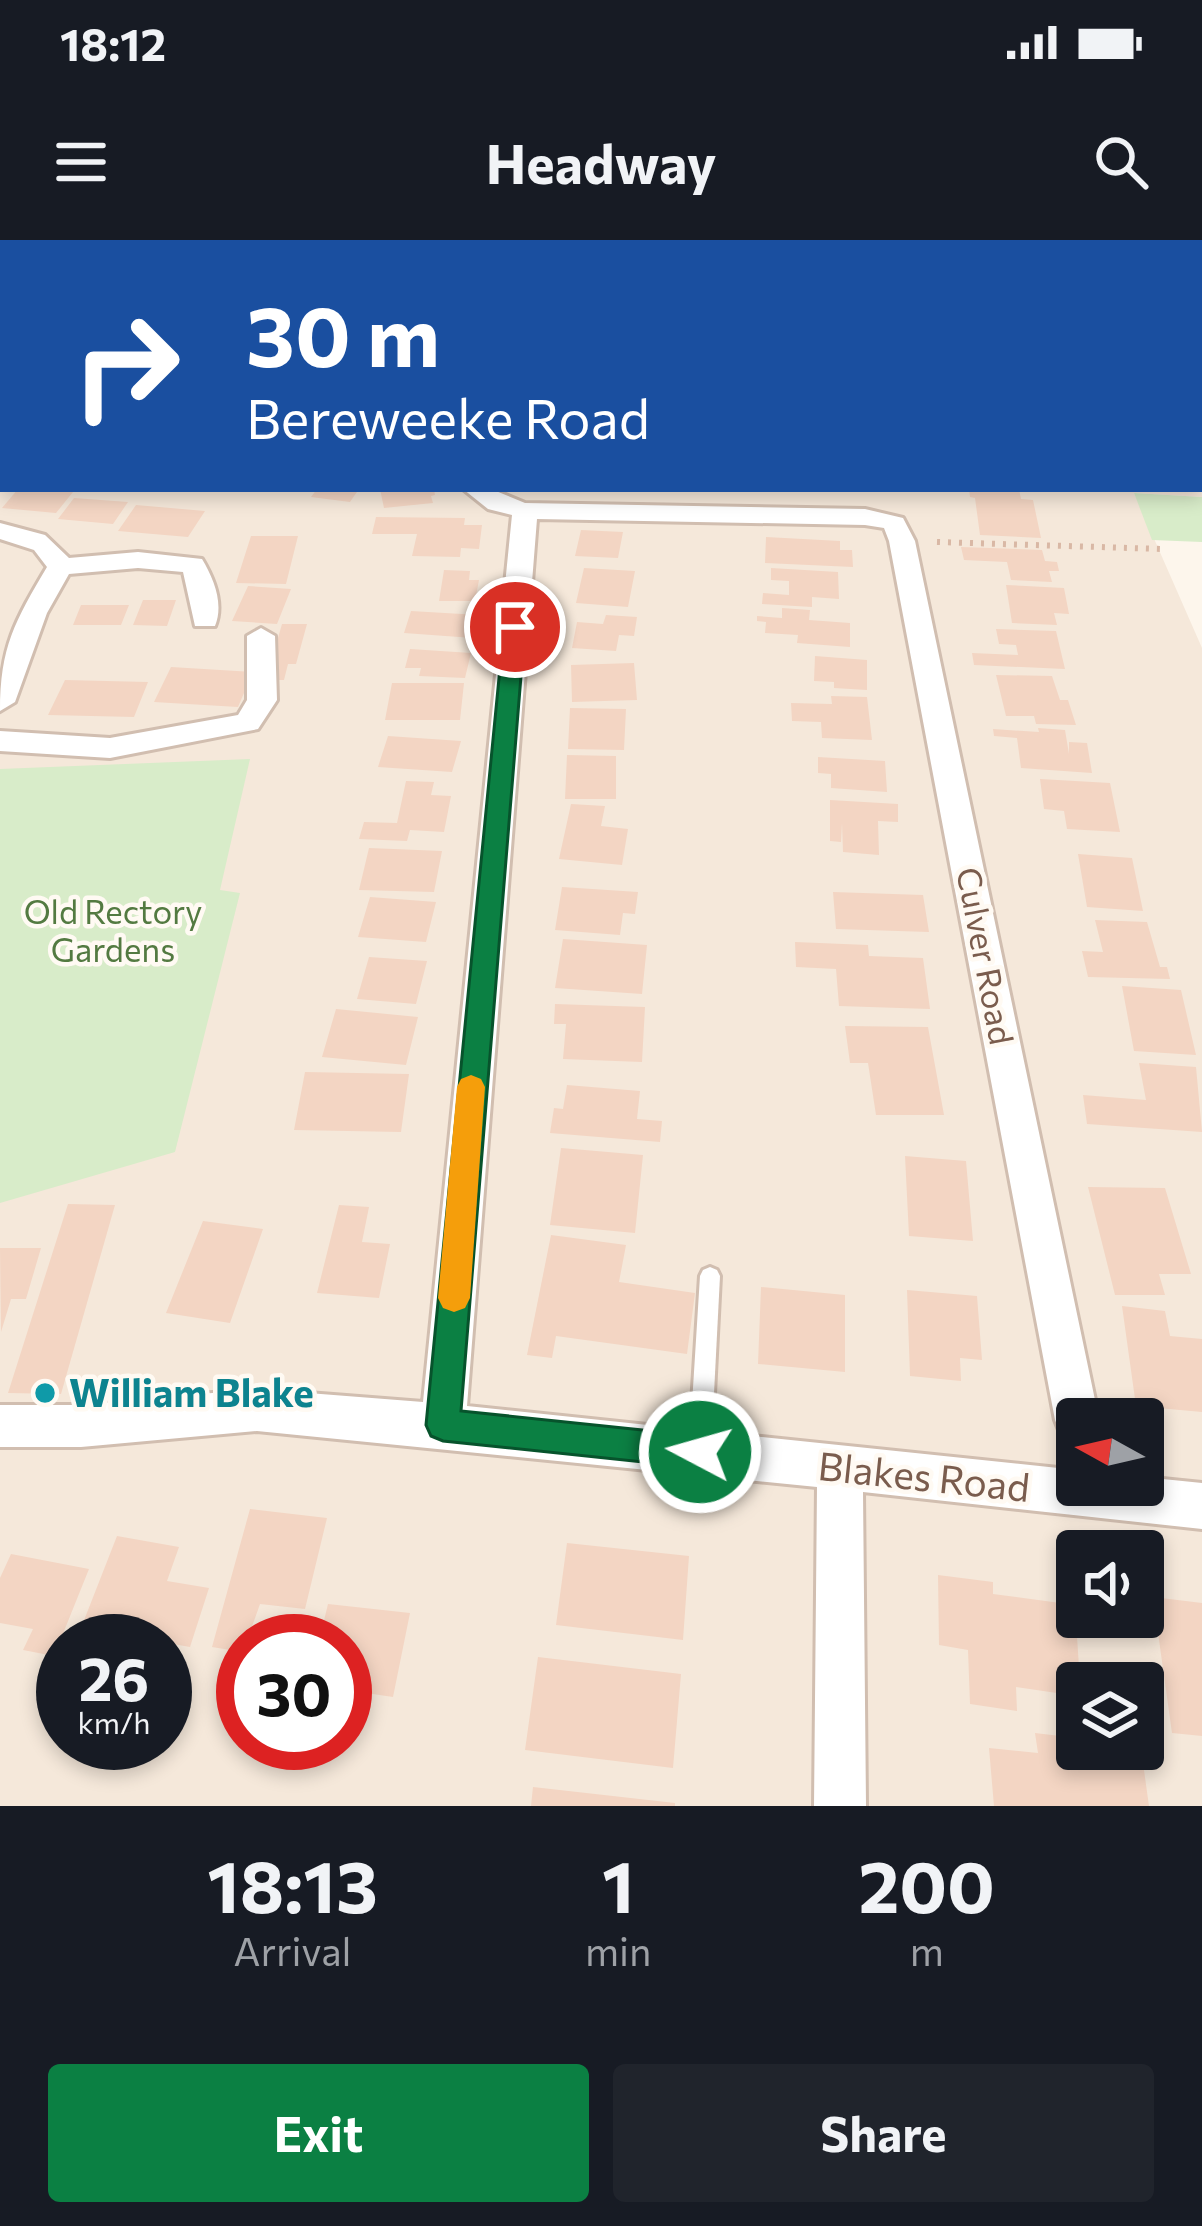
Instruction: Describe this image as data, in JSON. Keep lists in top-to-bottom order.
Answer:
{
  "streets": {
    "street": ["Culver Road", "Blakes Road"]
  },
  "parks": ["Old Rectory Gardens"],
  "places": ["William Blake"],
  "north": "left",
  "page": {
    "status": "18:12",
    "header": "Headway",
    "turn": ["30 m", "Bereweeke Road"],
    "speed": "26 km/h",
    "limit": "30",
    "eta": [
      "18:13",
      "Arrival",
      "1",
      "min",
      "200",
      "m"
    ],
    "buttons": ["Exit", "Share"]
  }
}
